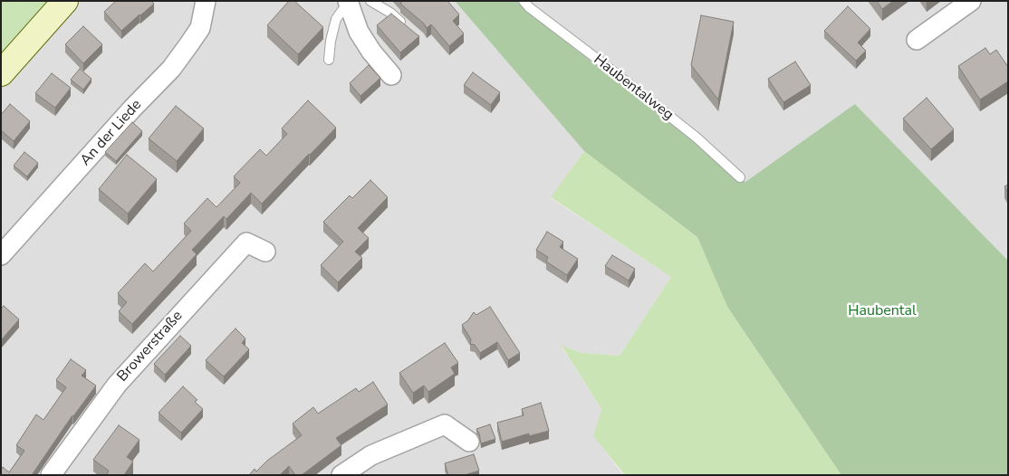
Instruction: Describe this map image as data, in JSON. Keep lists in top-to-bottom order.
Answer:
{
  "streets": {
    "street": ["An der Liede", "Browerstraße"],
    "lane": ["Haubentalweg"]
  },
  "parks": ["Haubental"]
}
